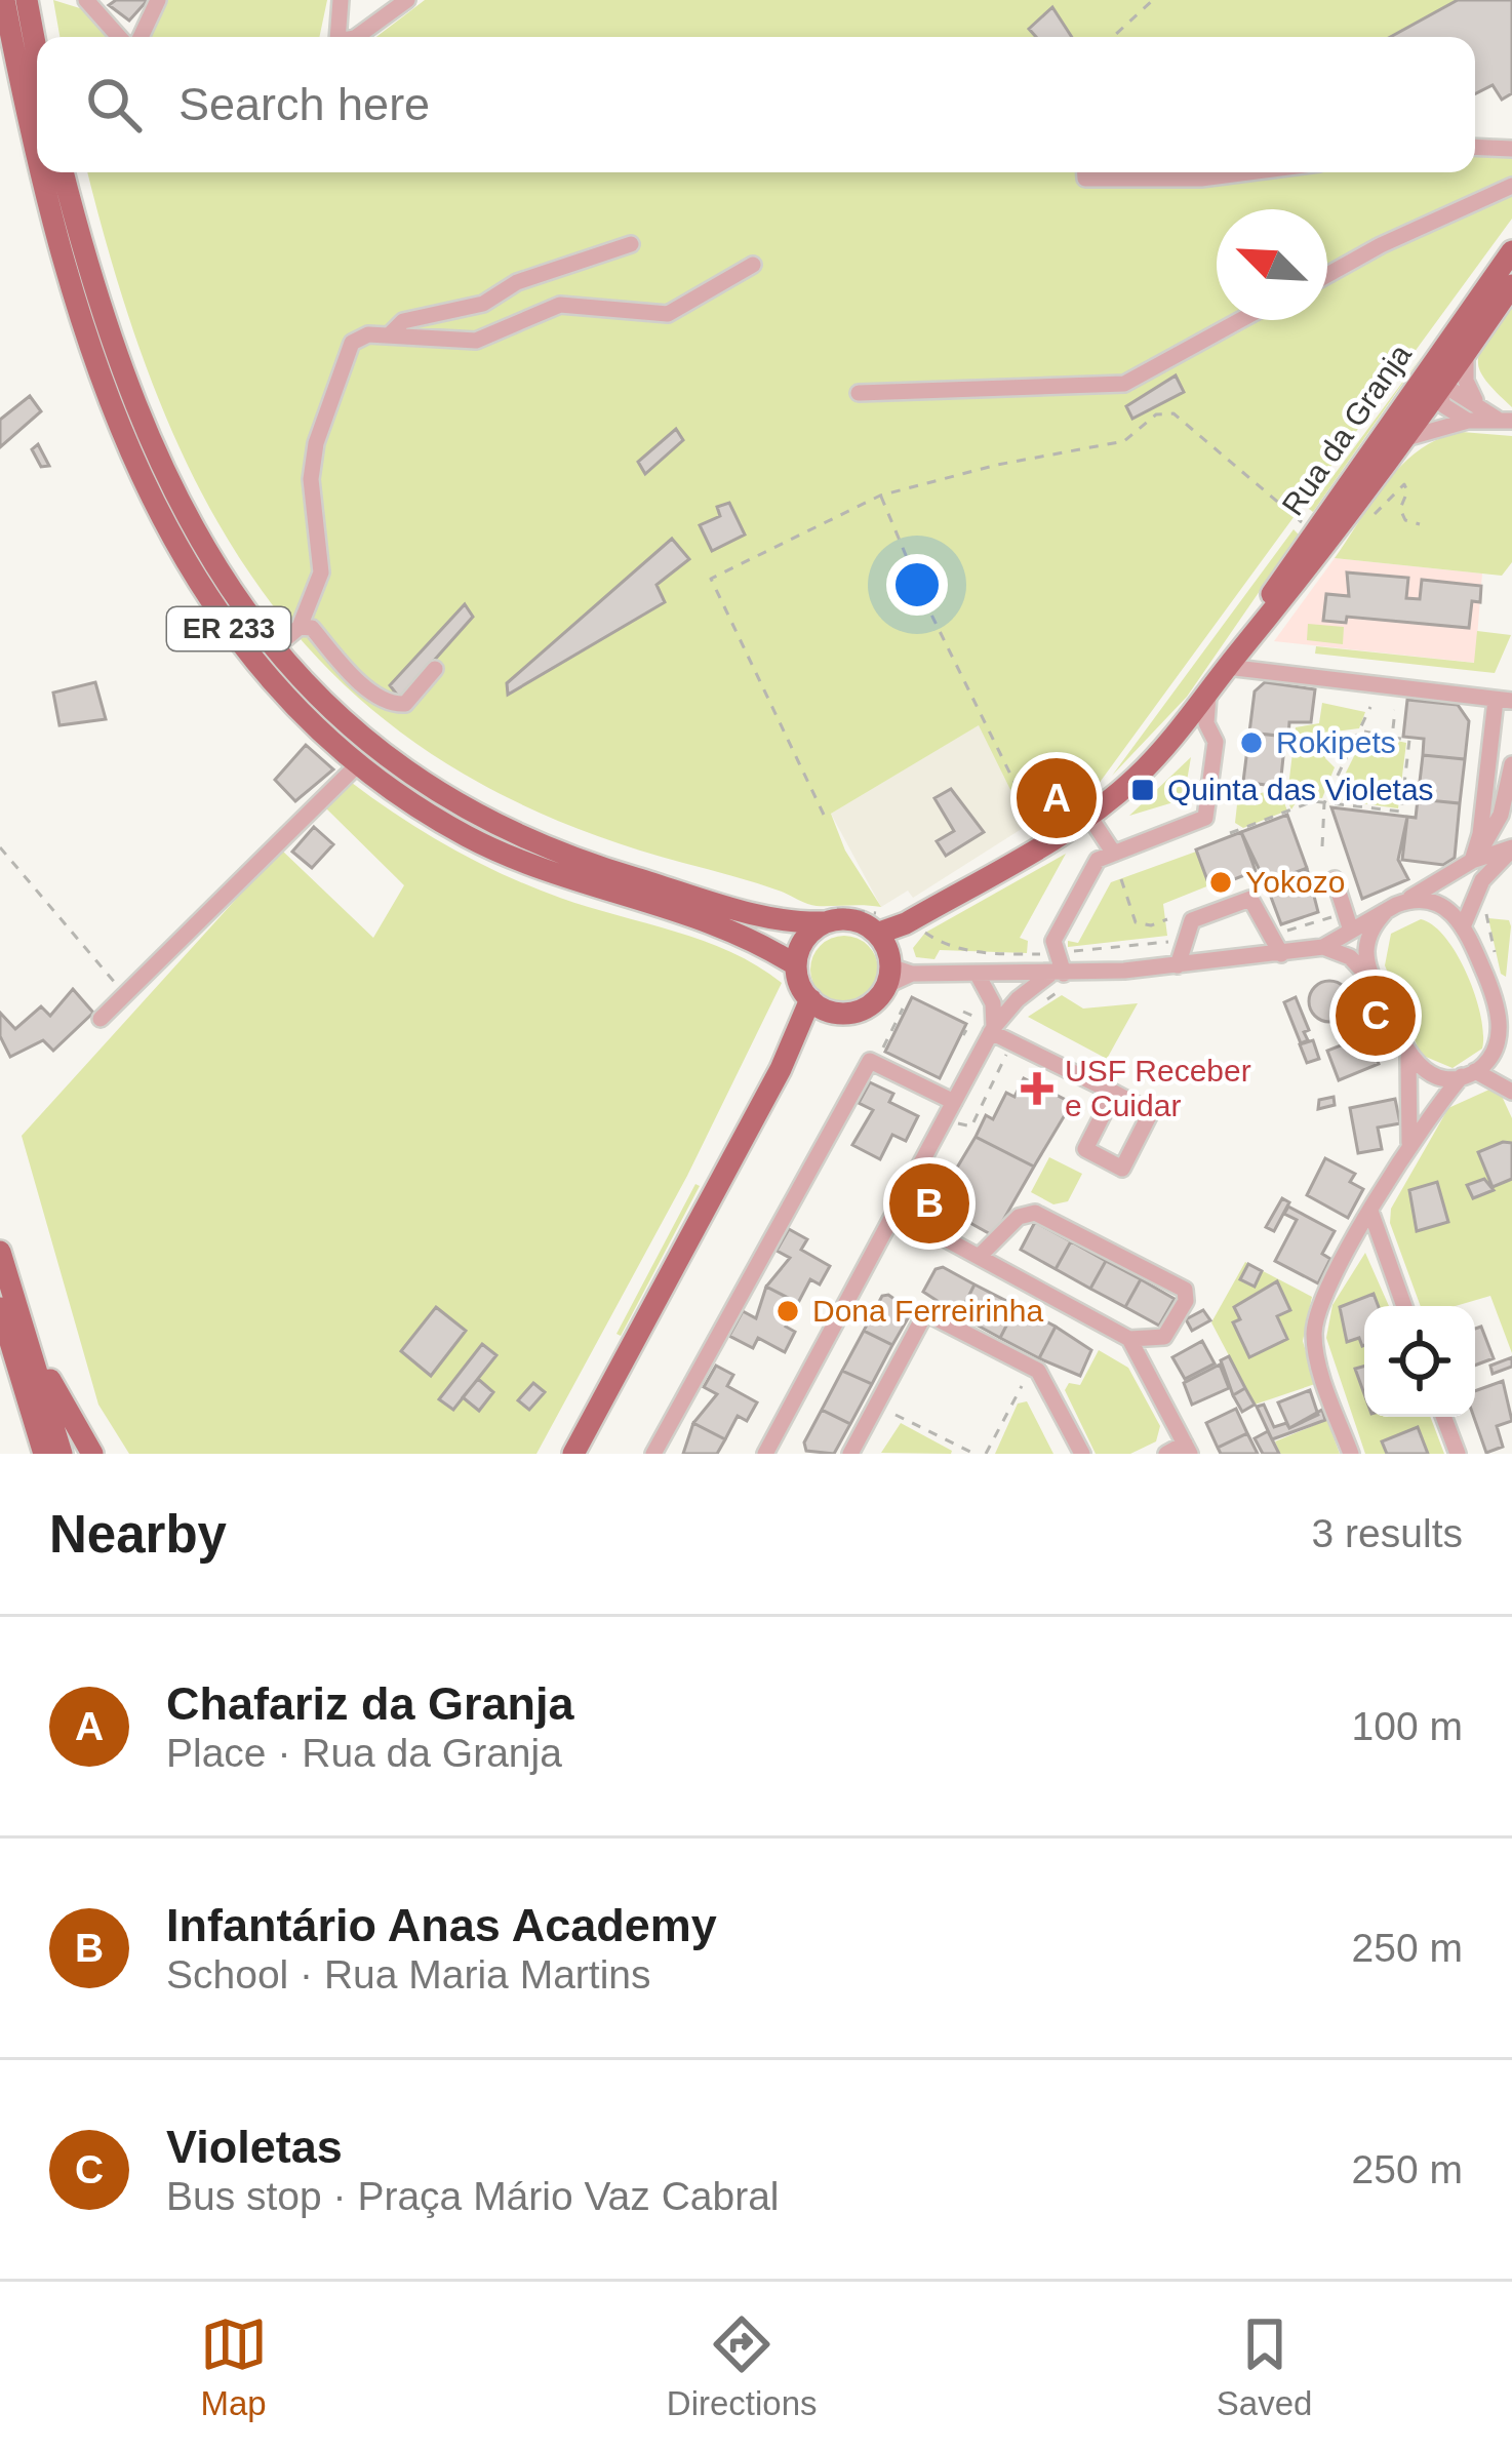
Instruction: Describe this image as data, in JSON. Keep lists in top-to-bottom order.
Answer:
{
  "streets": {
    "main road": ["Rua da Granja", "ER 233"]
  },
  "crossings": [
    ["Rua da Granja", "ER 233"]
  ],
  "places": {
    "other": ["Rokipets", "Yokozo", "Dona Ferreirinha"],
    "transit": ["Quinta das Violetas"],
    "health": ["USF Receber e Cuidar"]
  },
  "north": "top left",
  "page": {
    "search": "Search here",
    "pins": ["A", "C", "B"],
    "heading": ["Nearby", "3 results"],
    "list": [
      {
        "mark": "A",
        "name": "Chafariz da Granja",
        "note": "Place · Rua da Granja",
        "value": "100 m"
      },
      {
        "mark": "B",
        "name": "Infantário Anas Academy",
        "note": "School · Rua Maria Martins",
        "value": "250 m"
      },
      {
        "mark": "C",
        "name": "Violetas",
        "note": "Bus stop · Praça Mário Vaz Cabral",
        "value": "250 m"
      }
    ],
    "nav": ["Map", "Directions", "Saved"]
  }
}
